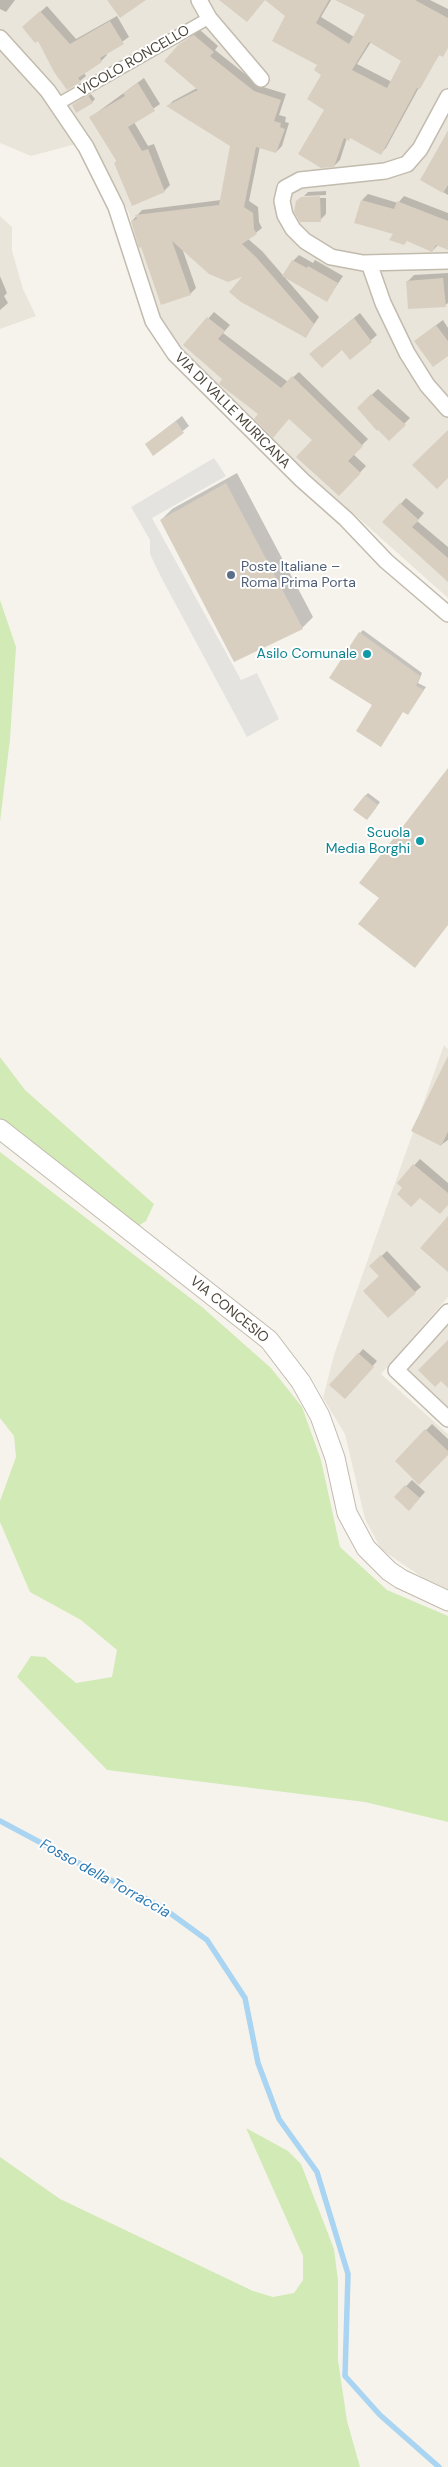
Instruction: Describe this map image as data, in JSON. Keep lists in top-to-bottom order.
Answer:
{
  "streets": {
    "street": ["VICOLO RONCELLO", "VIA DI VALLE MURICANA", "VIA CONCESIO"]
  },
  "crossings": [
    ["VICOLO RONCELLO", "VIA DI VALLE MURICANA"]
  ],
  "water": ["Fosso della Torraccia"],
  "places": ["Poste Italiane – Roma Prima Porta", "Asilo Comunale", "Scuola Media Borghi"]
}
